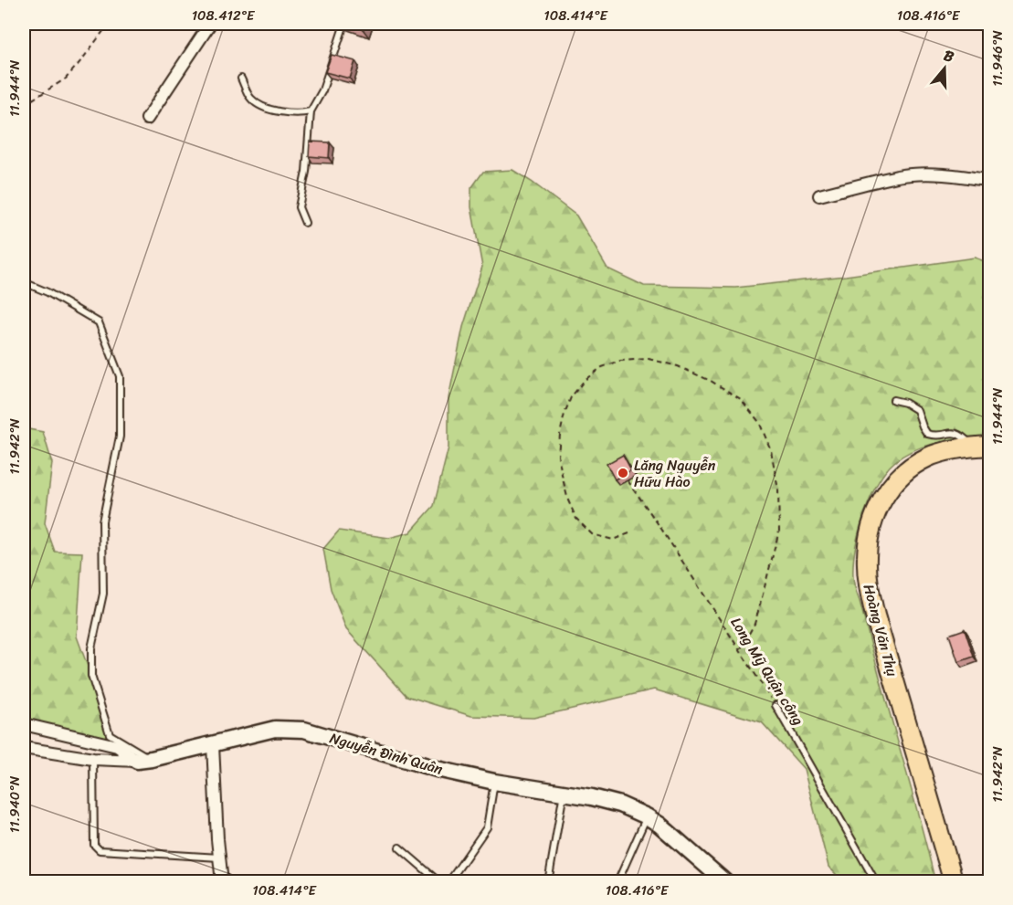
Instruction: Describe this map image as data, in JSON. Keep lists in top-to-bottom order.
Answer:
{
  "streets": {
    "main road": ["Hoàng Văn Thụ"],
    "street": ["Nguyễn Đình Quân"],
    "lane": ["Long Mỹ Quận công"]
  },
  "places": ["Lăng Nguyễn Hữu Hào"],
  "north": "top",
  "coordinates": [
    "108.412°E",
    "108.414°E",
    "108.416°E",
    "11.946°N",
    "11.944°N",
    "11.942°N",
    "11.940°N"
  ]
}
